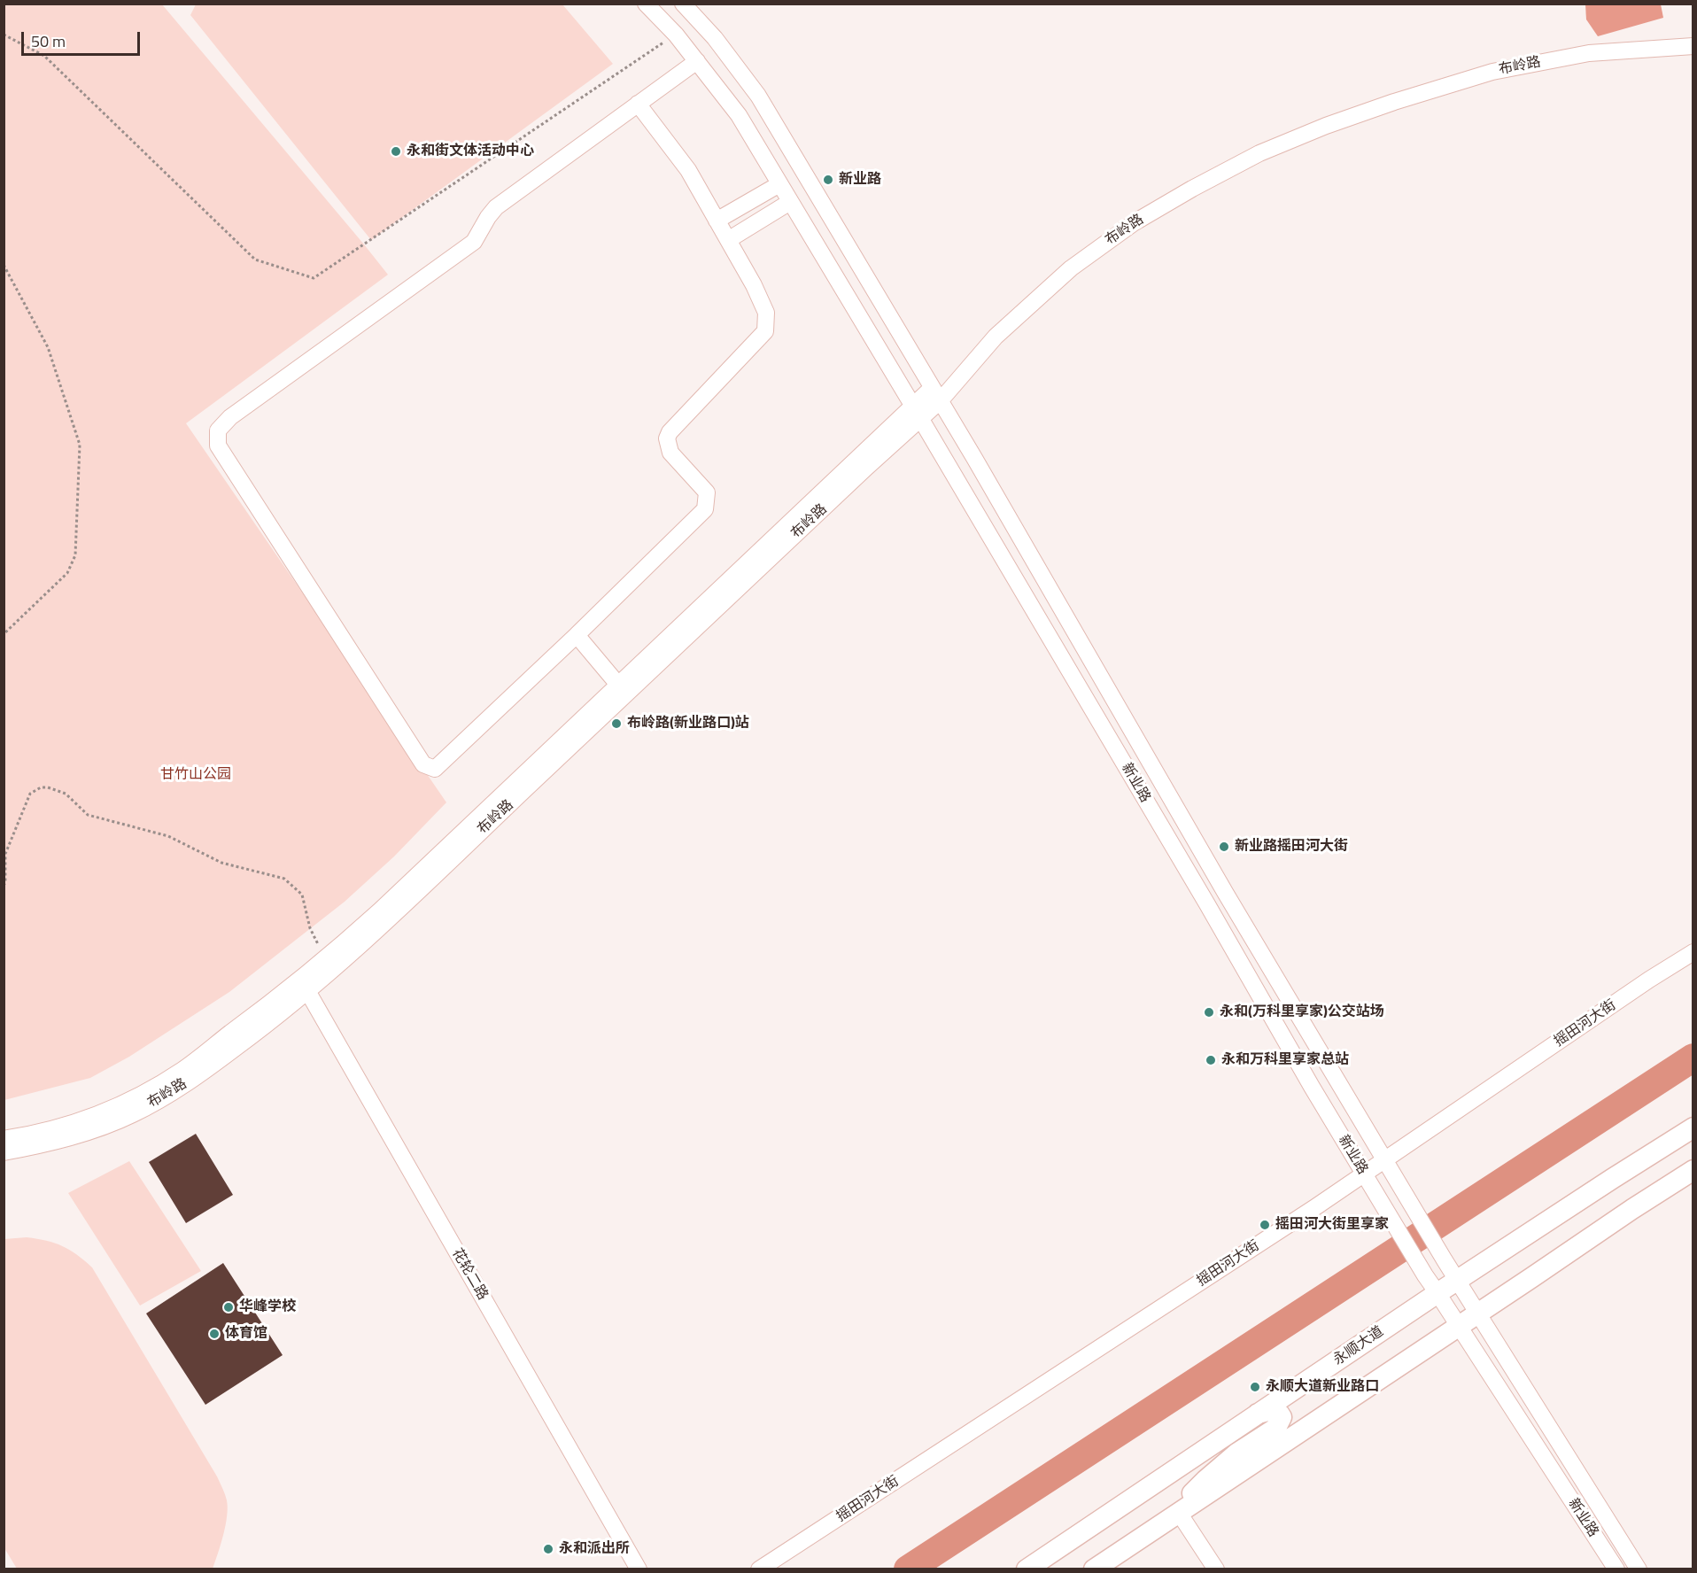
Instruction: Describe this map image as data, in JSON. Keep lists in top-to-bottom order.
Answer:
{
  "streets": {
    "main road": ["永顺大道"],
    "street": [
      "布岭路",
      "新业路",
      "摇田河大街",
      "花轮二路"
    ]
  },
  "crossings": [
    ["布岭路", "新业路"],
    ["布岭路", "花轮二路"],
    ["新业路", "摇田河大街"],
    ["新业路", "永顺大道"]
  ],
  "parks": ["甘竹山公园"],
  "places": [
    "永和街文体活动中心",
    "新业路",
    "布岭路(新业路口)站",
    "新业路摇田河大街",
    "永和(万科里享家)公交站场",
    "永和万科里享家总站",
    "摇田河大街里享家",
    "华峰学校",
    "体育馆",
    "永顺大道新业路口",
    "永和派出所"
  ],
  "scale_bar": "50 m"
}
